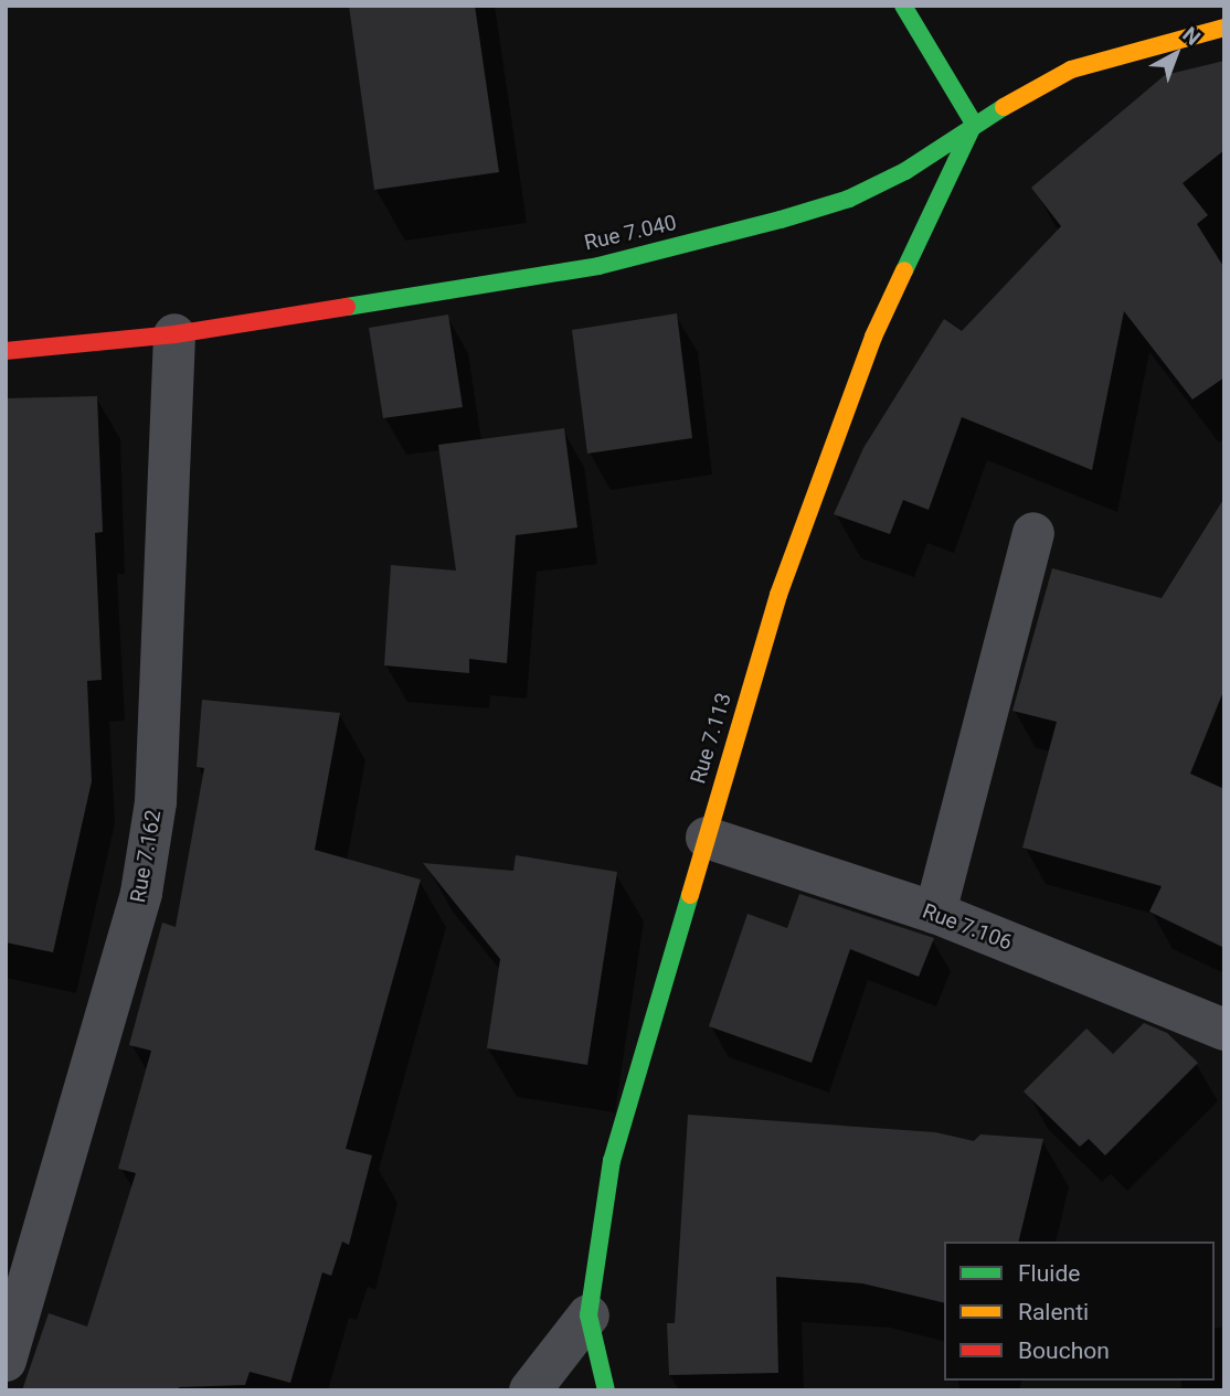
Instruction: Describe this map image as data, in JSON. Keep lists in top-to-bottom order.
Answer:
{
  "streets": {
    "street": [
      "Rue 7.040",
      "Rue 7.113",
      "Rue 7.162",
      "Rue 7.106"
    ]
  },
  "crossings": [
    ["Rue 7.040", "Rue 7.113"],
    ["Rue 7.040", "Rue 7.162"],
    ["Rue 7.113", "Rue 7.106"]
  ],
  "legend": ["Fluide", "Ralenti", "Bouchon"],
  "north": "top right"
}
